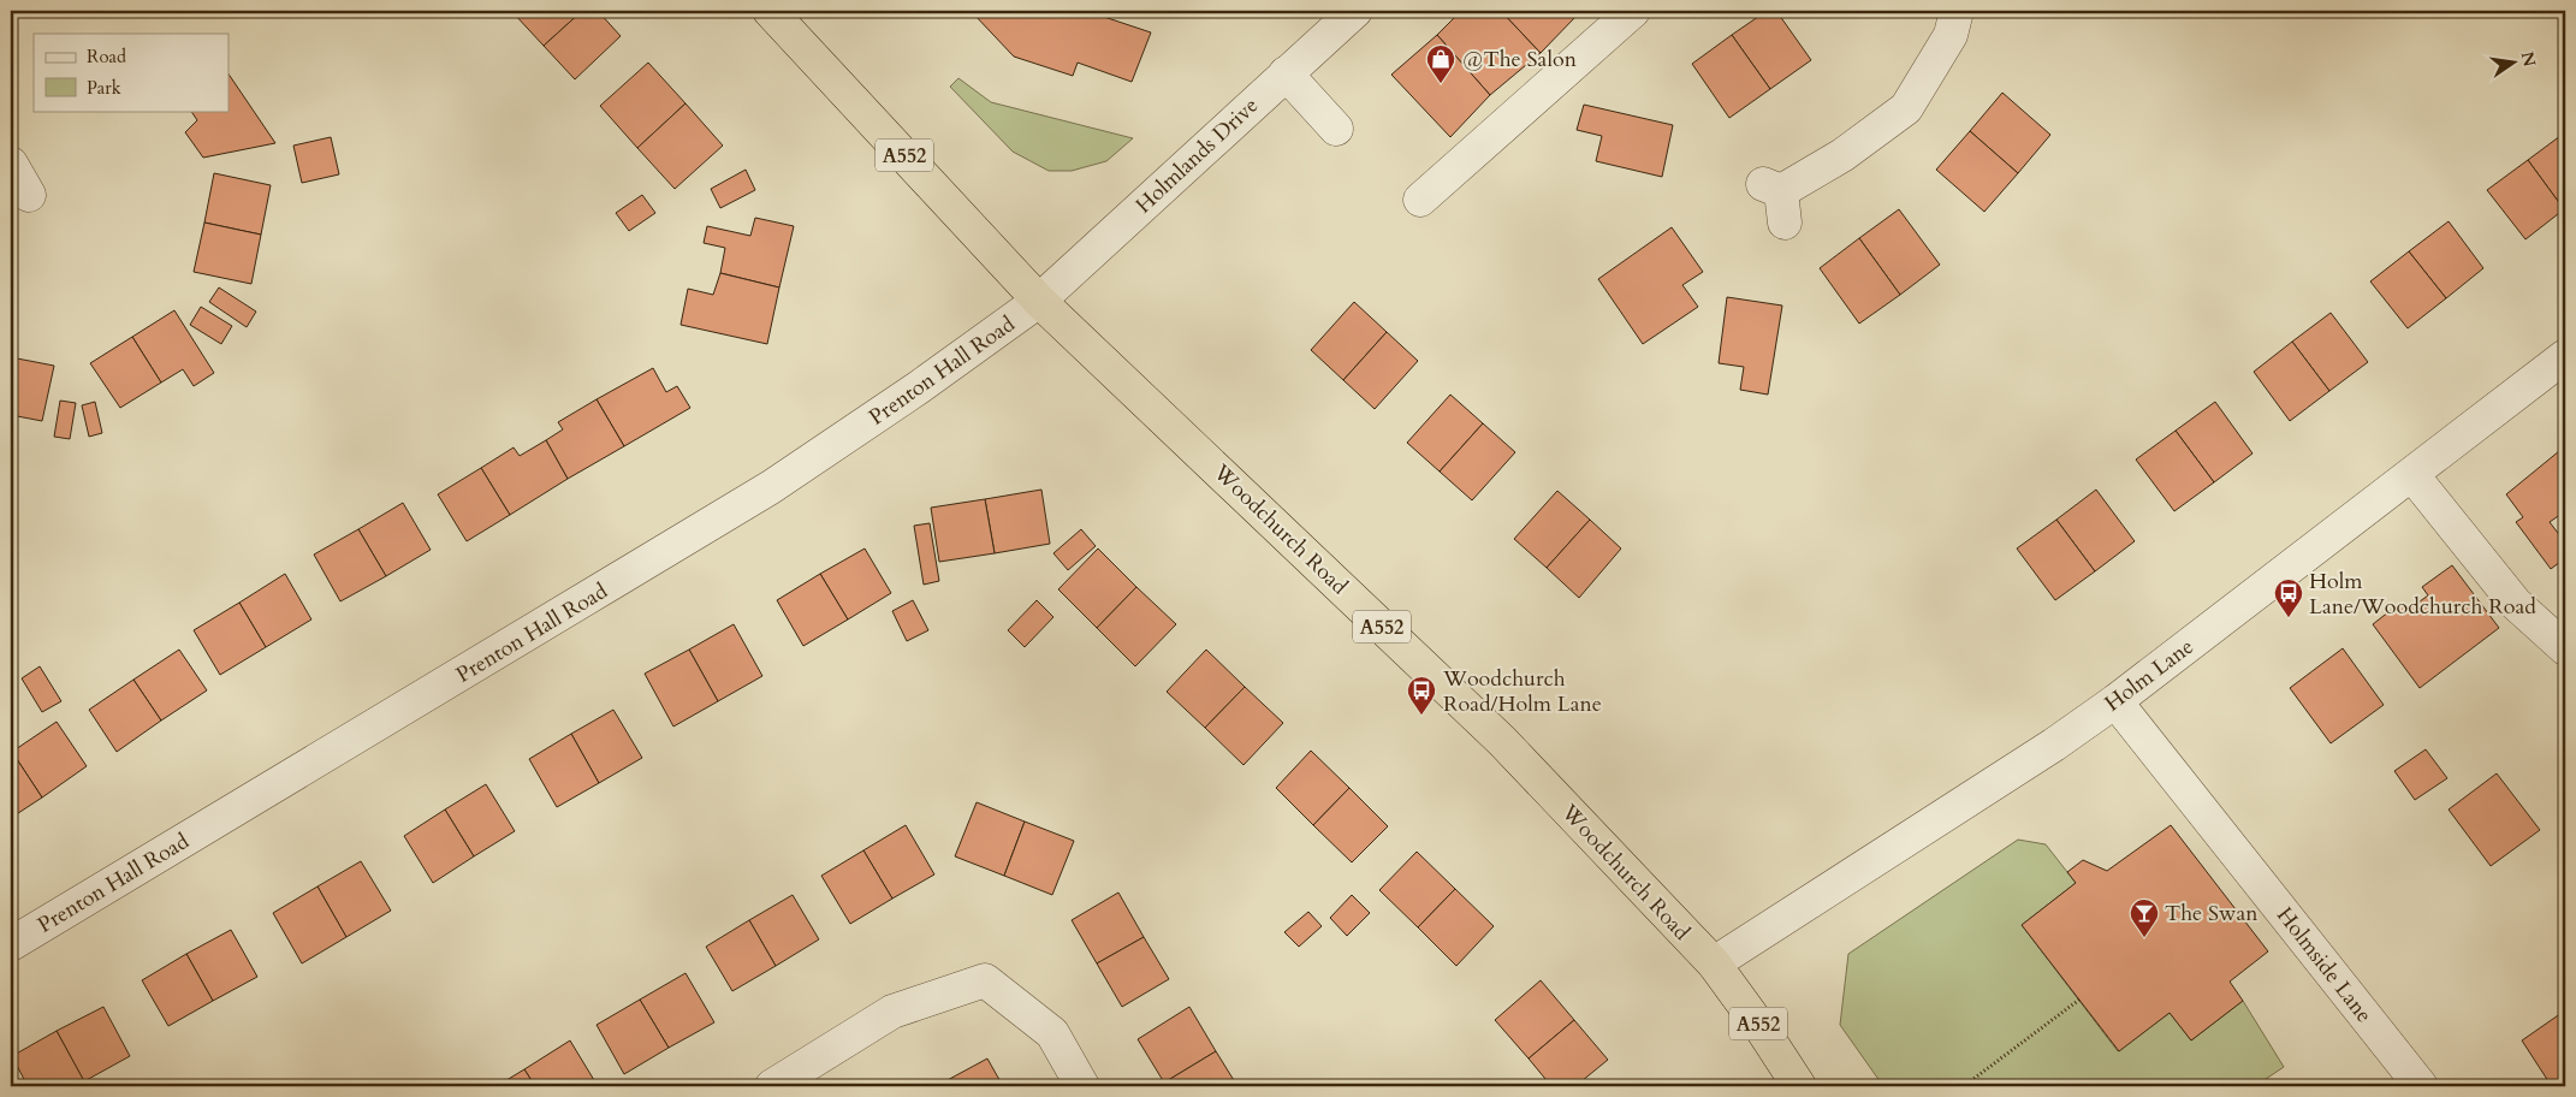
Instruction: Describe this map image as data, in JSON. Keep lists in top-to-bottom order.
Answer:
{
  "streets": {
    "highway": ["A552", "Woodchurch Road"],
    "street": [
      "Holmlands Drive",
      "Prenton Hall Road",
      "Holm Lane",
      "Holmside Lane"
    ]
  },
  "crossings": [
    ["Holmlands Drive", "Prenton Hall Road"],
    ["Holmlands Drive", "Woodchurch Road"],
    ["Prenton Hall Road", "Woodchurch Road"],
    ["Woodchurch Road", "Holm Lane"],
    ["Holm Lane", "Holmside Lane"]
  ],
  "places": {
    "shop": ["@The Salon"],
    "bus stop": ["Holm Lane/Woodchurch Road", "Woodchurch Road/Holm Lane"],
    "bar": ["The Swan"]
  },
  "legend": ["Road", "Park"],
  "north": "right"
}
